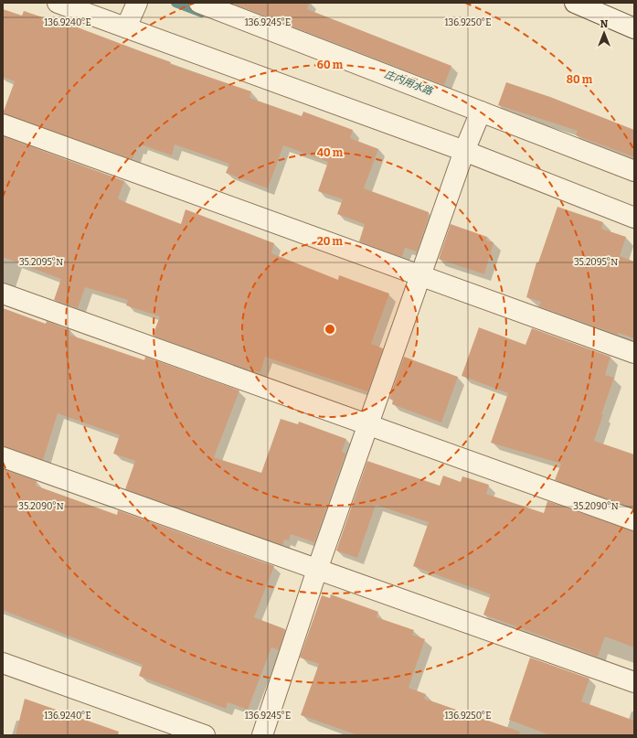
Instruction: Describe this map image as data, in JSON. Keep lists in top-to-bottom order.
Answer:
{
  "water": ["庄内用水路"],
  "north": "top",
  "coordinates": [
    "136.9240°E",
    "136.9245°E",
    "136.9250°E",
    "35.2095°N",
    "35.2090°N"
  ],
  "rings": [
    "60 m",
    "80 m",
    "40 m",
    "20 m"
  ]
}
